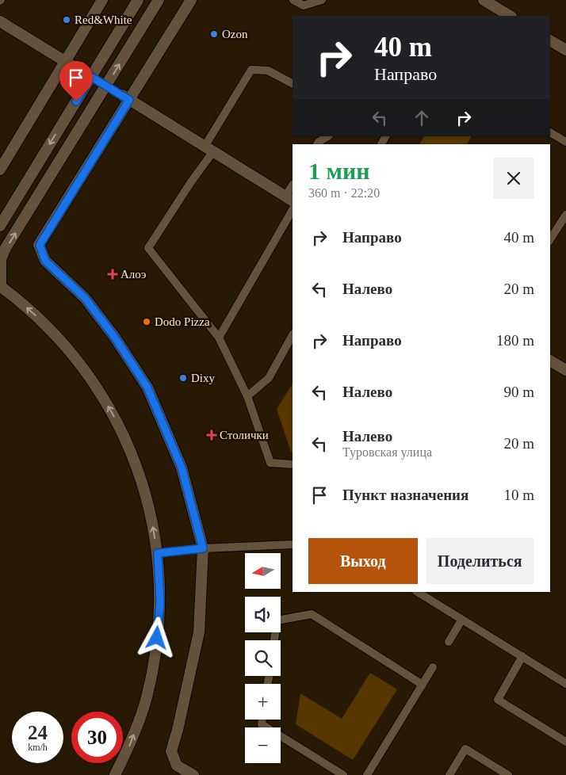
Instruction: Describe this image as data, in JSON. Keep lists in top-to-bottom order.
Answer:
{
  "places": {
    "other": [
      "Red&White",
      "Ozon",
      "Dodo Pizza",
      "Dixy"
    ],
    "health": ["Алоэ", "Столички"]
  },
  "north": "left",
  "page": {
    "turn": ["40 m", "Направо"],
    "heading": ["1 мин", "360 m · 22:20"],
    "list": [
      {
        "name": "Направо",
        "value": "40 m"
      },
      {
        "name": "Налево",
        "value": "20 m"
      },
      {
        "name": "Направо",
        "value": "180 m"
      },
      {
        "name": "Налево",
        "value": "90 m"
      },
      {
        "name": "Налево",
        "note": "Туровская улица",
        "value": "20 m"
      },
      {
        "name": "Пункт назначения",
        "value": "10 m"
      }
    ],
    "buttons": ["Выход", "Поделиться"],
    "map_buttons": ["+", "−"],
    "speed": "24 km/h",
    "limit": "30"
  }
}
